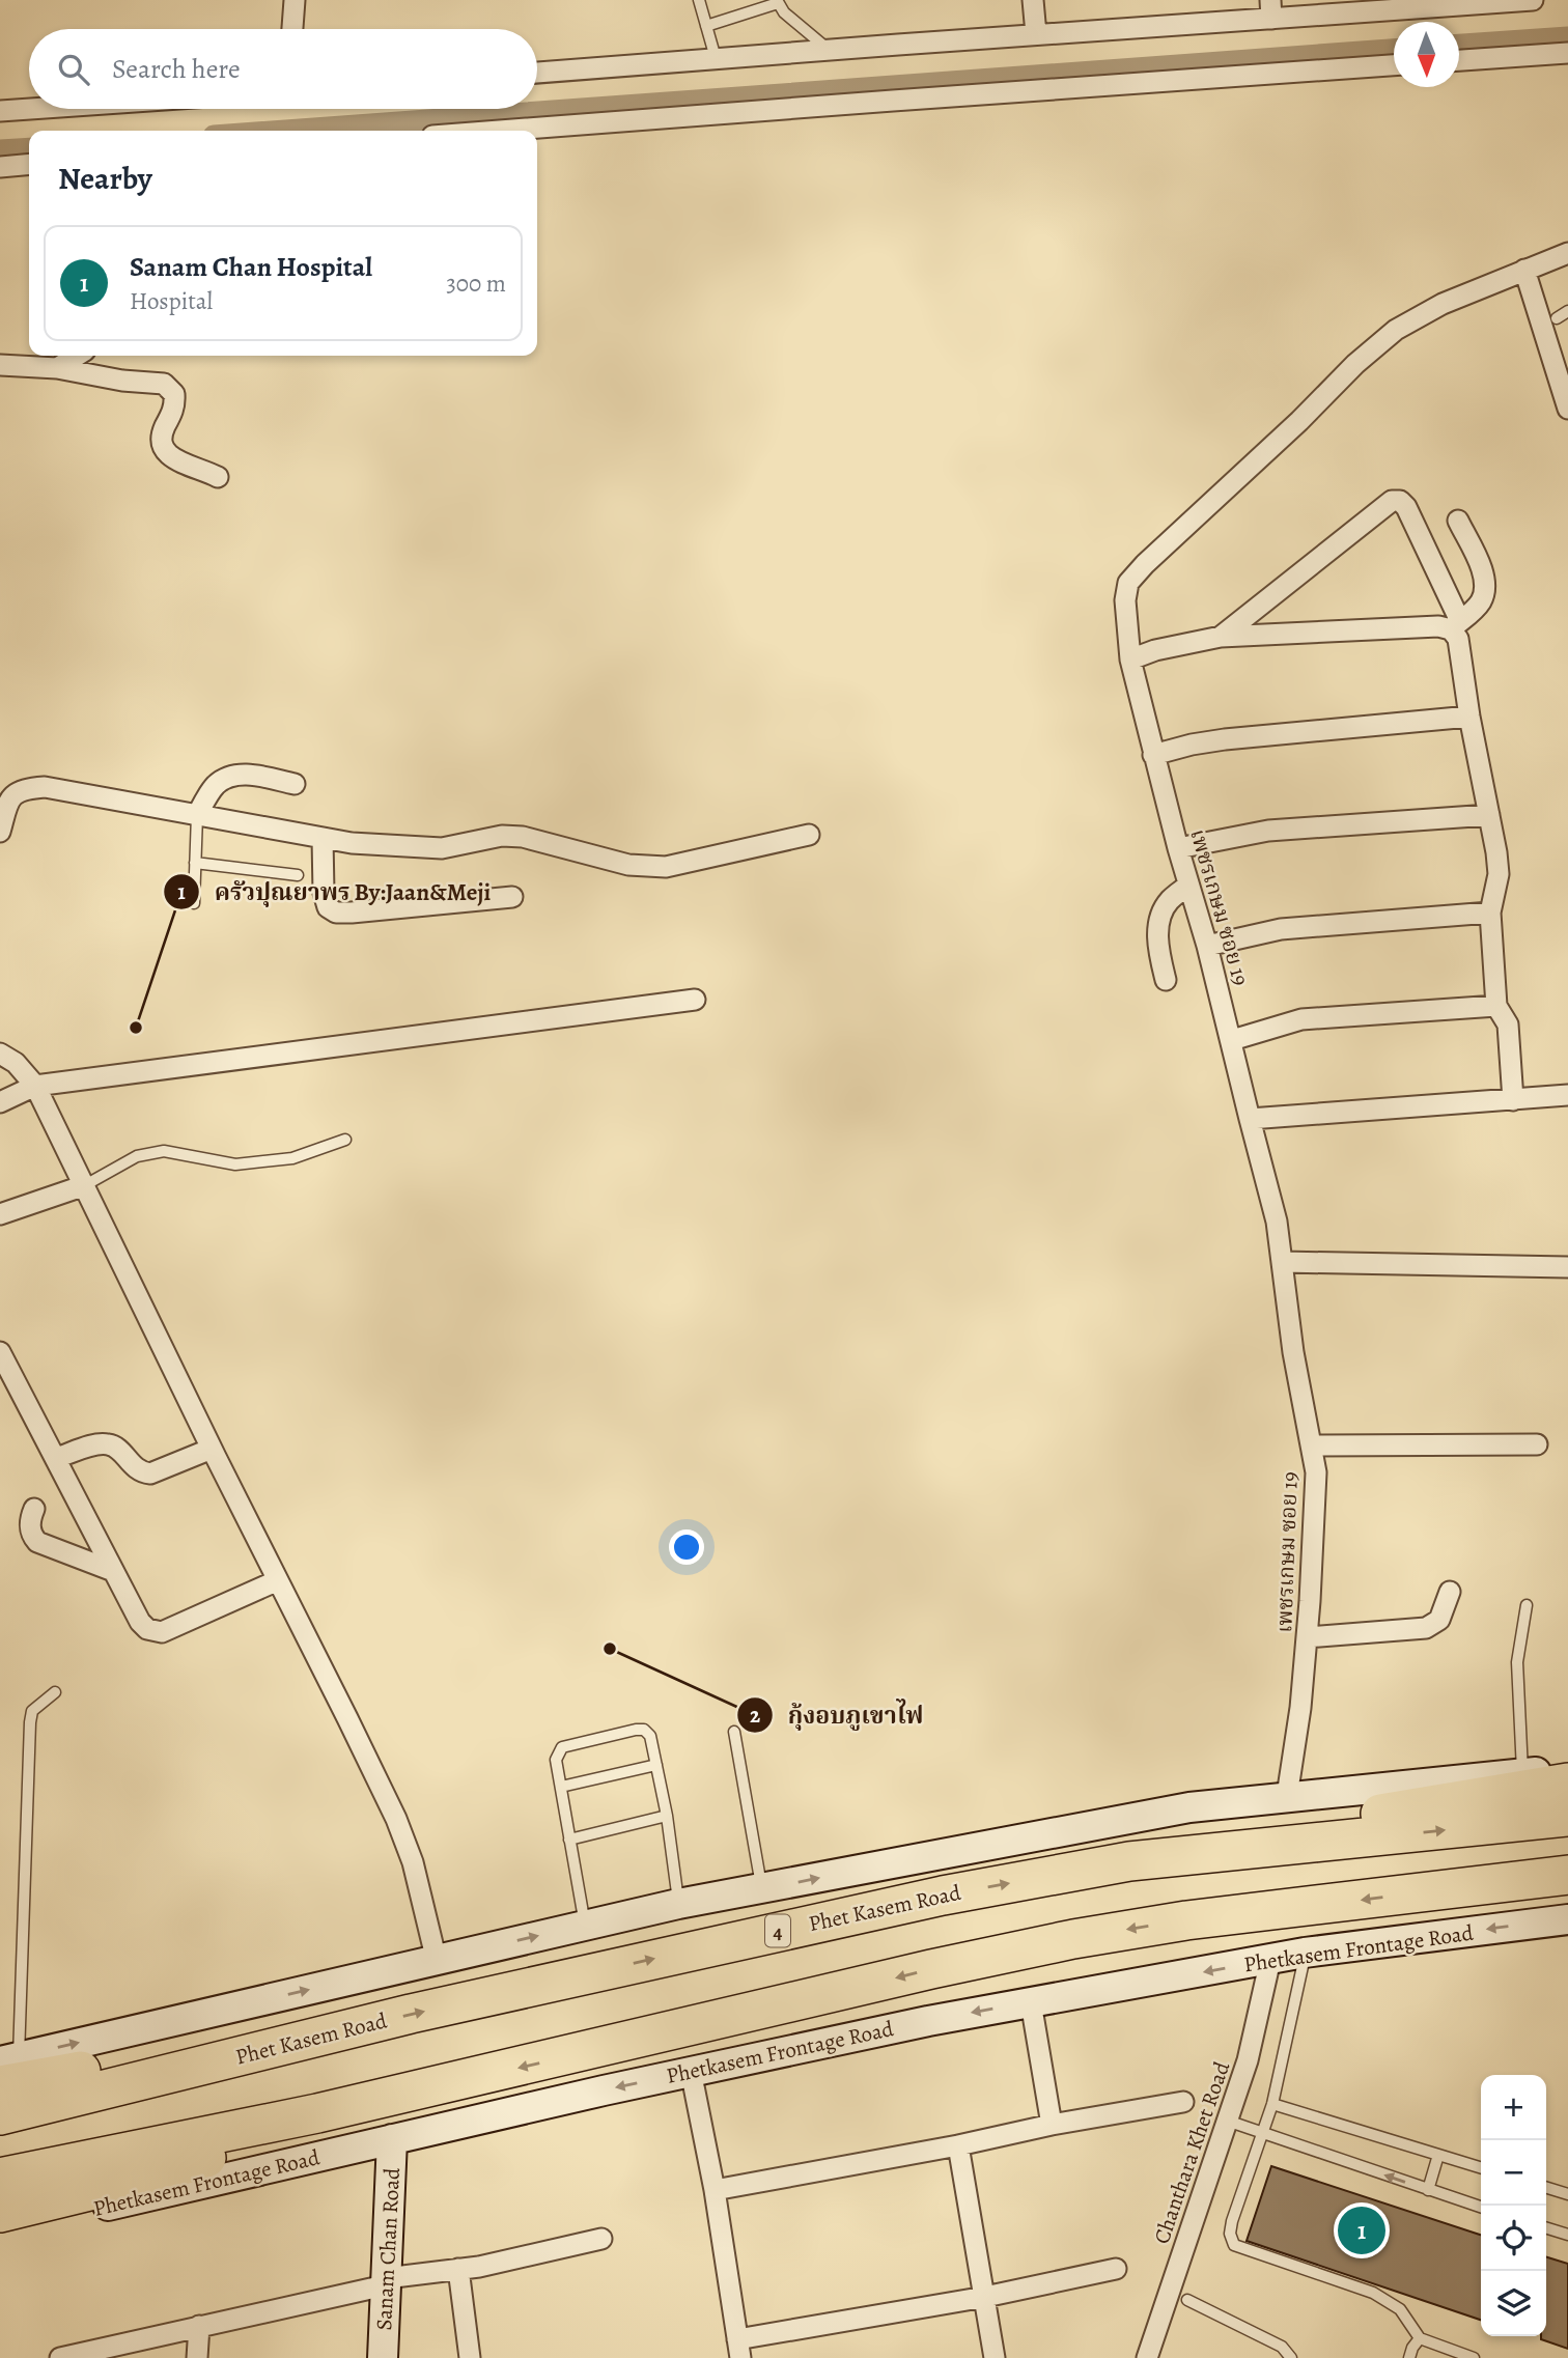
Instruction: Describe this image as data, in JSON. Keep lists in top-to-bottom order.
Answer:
{
  "streets": {
    "highway": ["Phet Kasem Road", "4"],
    "main road": ["Phetkasem Frontage Road", "Sanam Chan Road"],
    "street": ["เพชรเกษม ซอย 19", "Chanthara Khet Road"]
  },
  "crossings": [
    ["เพชรเกษม ซอย 19", "4"],
    ["Phetkasem Frontage Road", "Chanthara Khet Road"],
    ["Phetkasem Frontage Road", "Sanam Chan Road"]
  ],
  "places": ["ครัวปุณยาพร By:Jaan&Meji", "กุ้งอบภูเขาไฟ"],
  "north": "bottom",
  "page": {
    "search": "Search here",
    "heading": "Nearby",
    "list": [
      {
        "mark": "1",
        "name": "Sanam Chan Hospital",
        "note": "Hospital",
        "value": "300 m"
      }
    ],
    "map_buttons": ["+", "−"],
    "pins": "1"
  }
}
